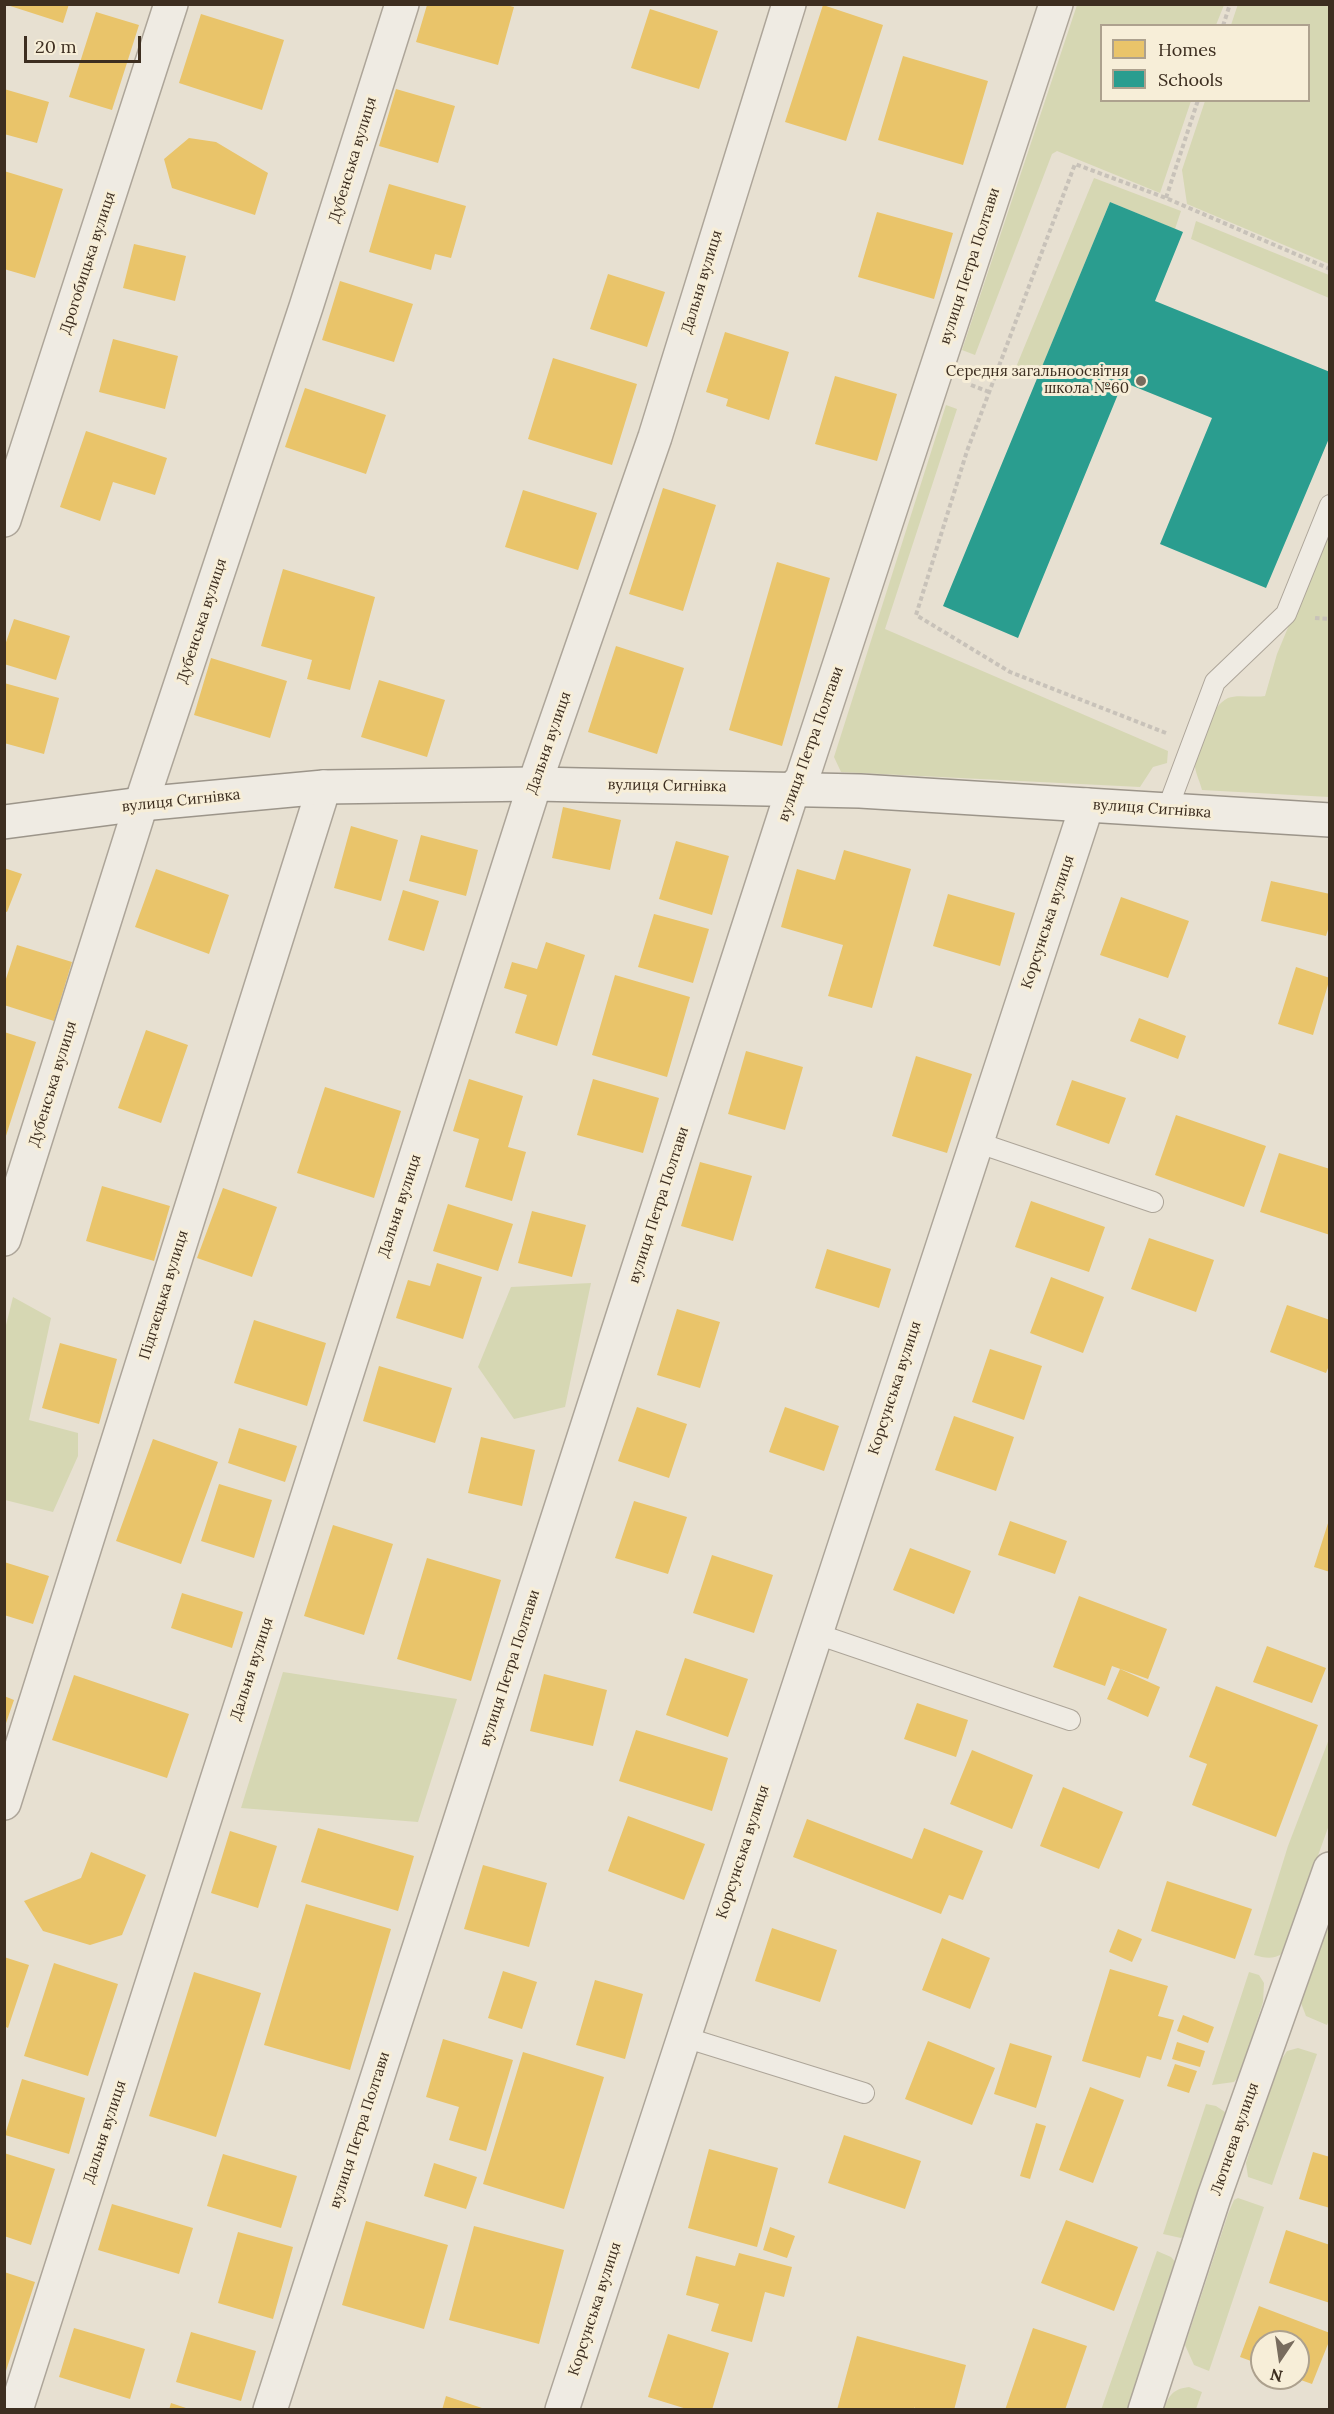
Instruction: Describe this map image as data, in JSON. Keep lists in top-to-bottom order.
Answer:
{
  "streets": {
    "street": [
      "Дубенська вулиця",
      "Дрогобицька вулиця",
      "вулиця Петра Полтави",
      "Дальня вулиця",
      "вулиця Сигнівка",
      "Корсунська вулиця",
      "Підгаєцька вулиця",
      "Лютнева вулиця"
    ]
  },
  "crossings": [
    ["Дубенська вулиця", "вулиця Сигнівка"],
    ["вулиця Петра Полтави", "вулиця Сигнівка"],
    ["Дальня вулиця", "вулиця Сигнівка"],
    ["вулиця Сигнівка", "Корсунська вулиця"],
    ["вулиця Сигнівка", "Підгаєцька вулиця"]
  ],
  "places": ["Середня загальноосвітня школа №60"],
  "legend": ["Homes", "Schools"],
  "scale_bar": "20 m",
  "north": "bottom"
}
